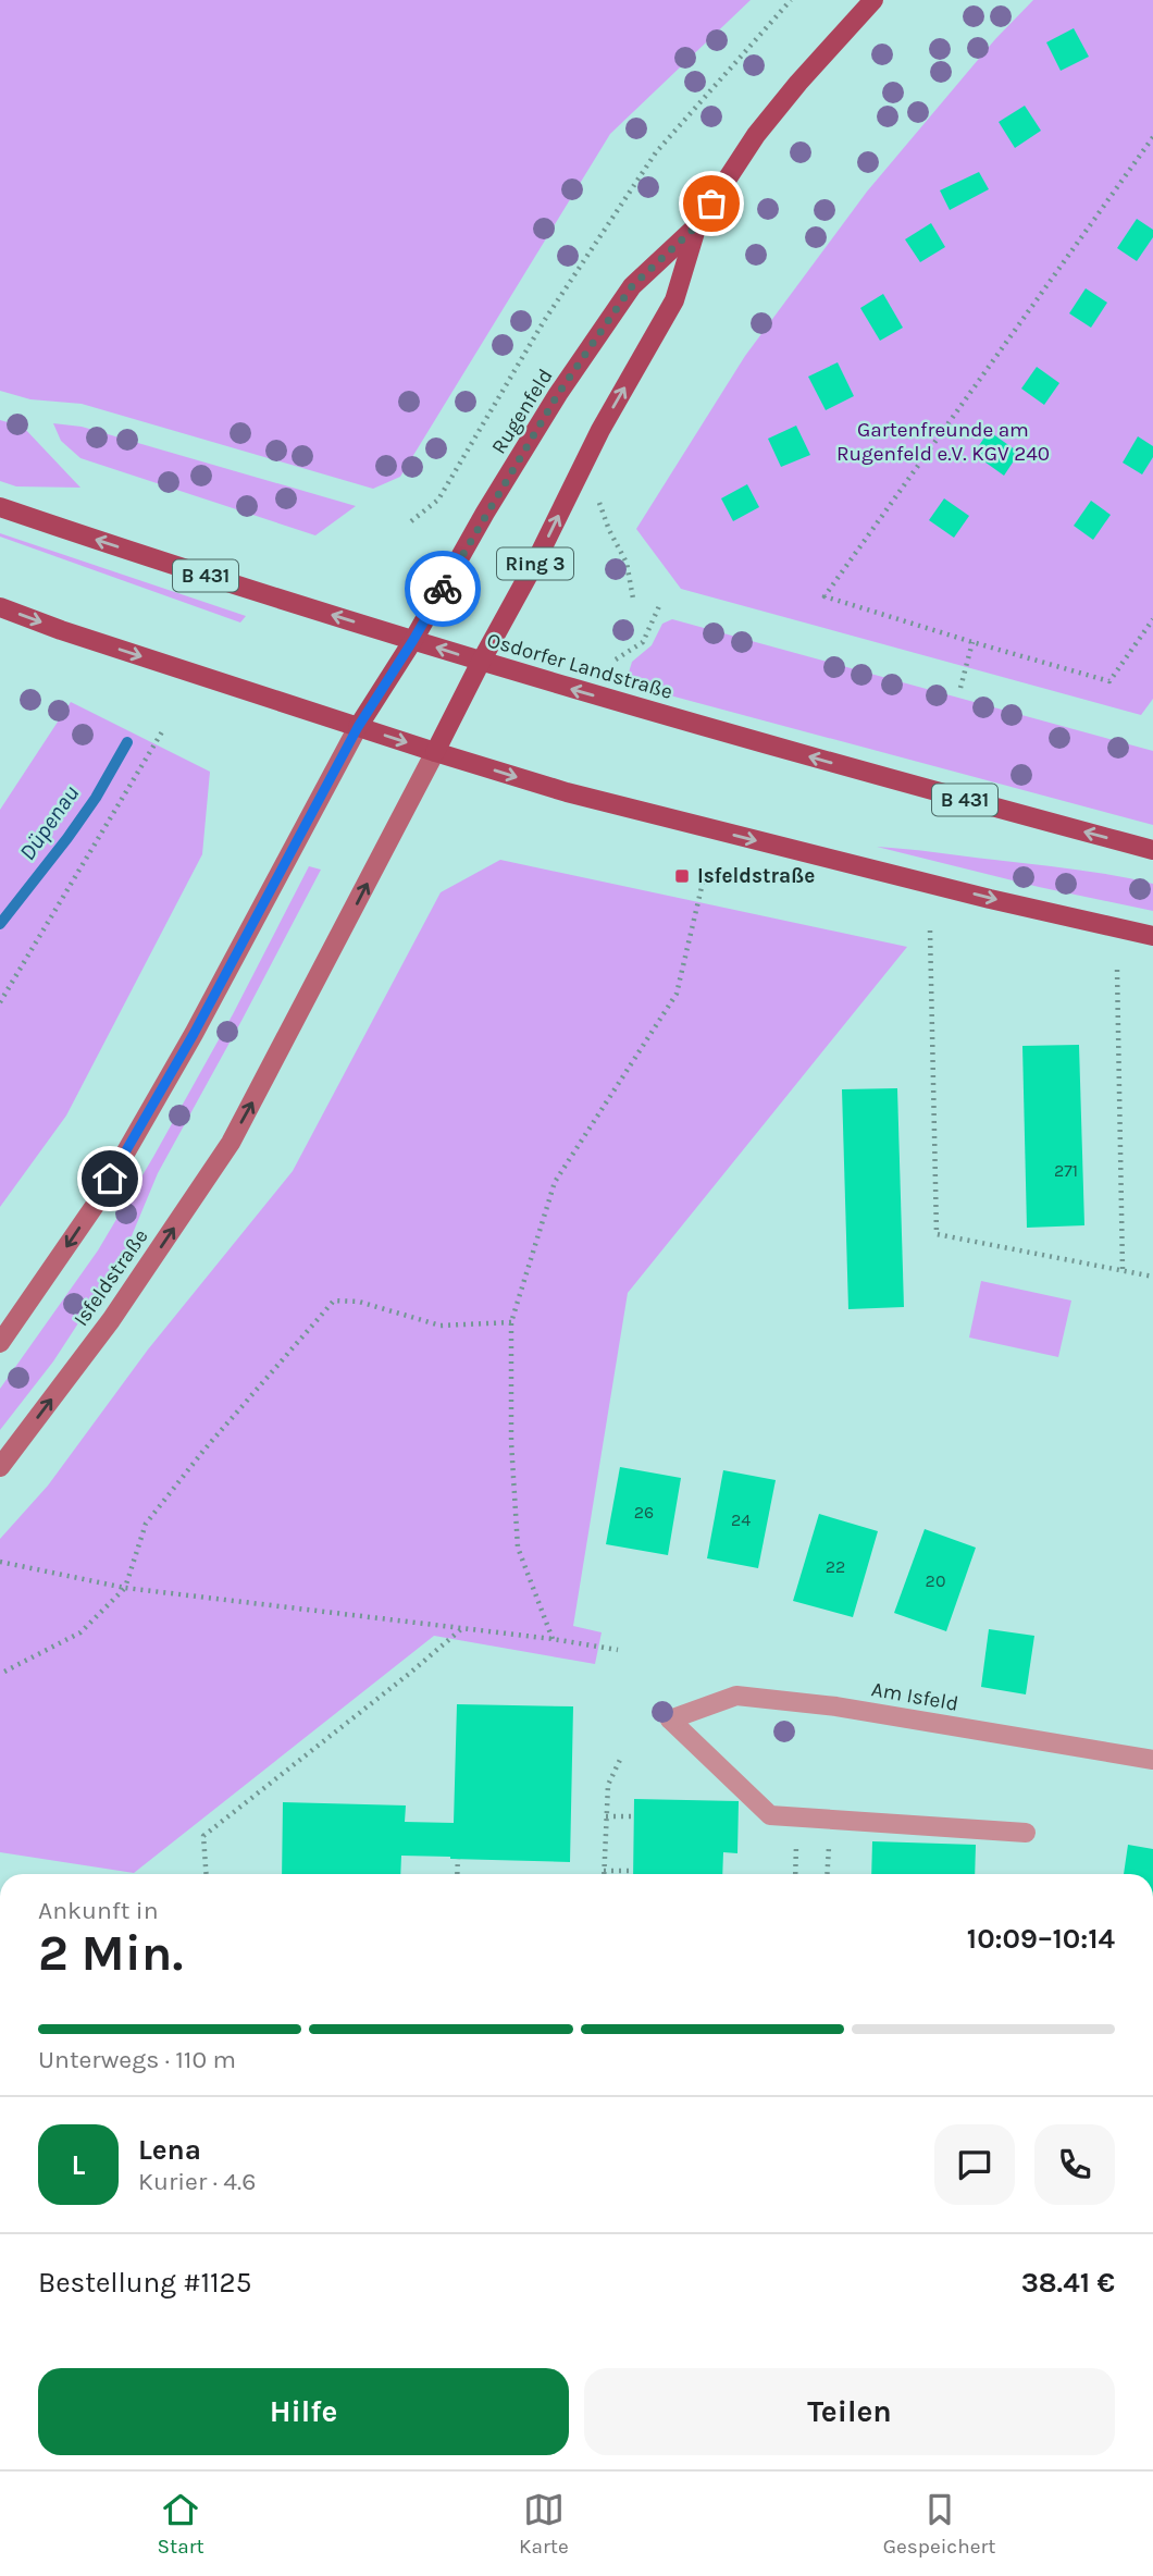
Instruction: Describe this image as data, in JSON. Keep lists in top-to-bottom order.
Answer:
{
  "streets": {
    "main road": [
      "Rugenfeld",
      "Ring 3",
      "B 431",
      "Osdorfer Landstraße",
      "Isfeldstraße"
    ],
    "street": ["Am Isfeld"]
  },
  "crossings": [
    ["Rugenfeld", "Ring 3"],
    ["Rugenfeld", "Osdorfer Landstraße"],
    ["Rugenfeld", "Isfeldstraße"],
    ["Ring 3", "Osdorfer Landstraße"],
    ["Osdorfer Landstraße", "Isfeldstraße"]
  ],
  "water": ["Düpenau"],
  "parks": ["Gartenfreunde am Rugenfeld e.V. KGV 240"],
  "places": {
    "transit": ["Isfeldstraße"]
  },
  "house_numbers": [
    "271",
    "26",
    "24",
    "22",
    "20"
  ],
  "page": {
    "heading": ["2 Min.", "Ankunft in", "10:09–10:14"],
    "panel": [
      "Lena",
      "Kurier · 4.6",
      "Bestellung #1125",
      "38.41 €"
    ],
    "bar": "Unterwegs · 110 m",
    "round": "L",
    "buttons": ["Hilfe", "Teilen"],
    "tabs": ["Start", "Karte", "Gespeichert"]
  }
}
